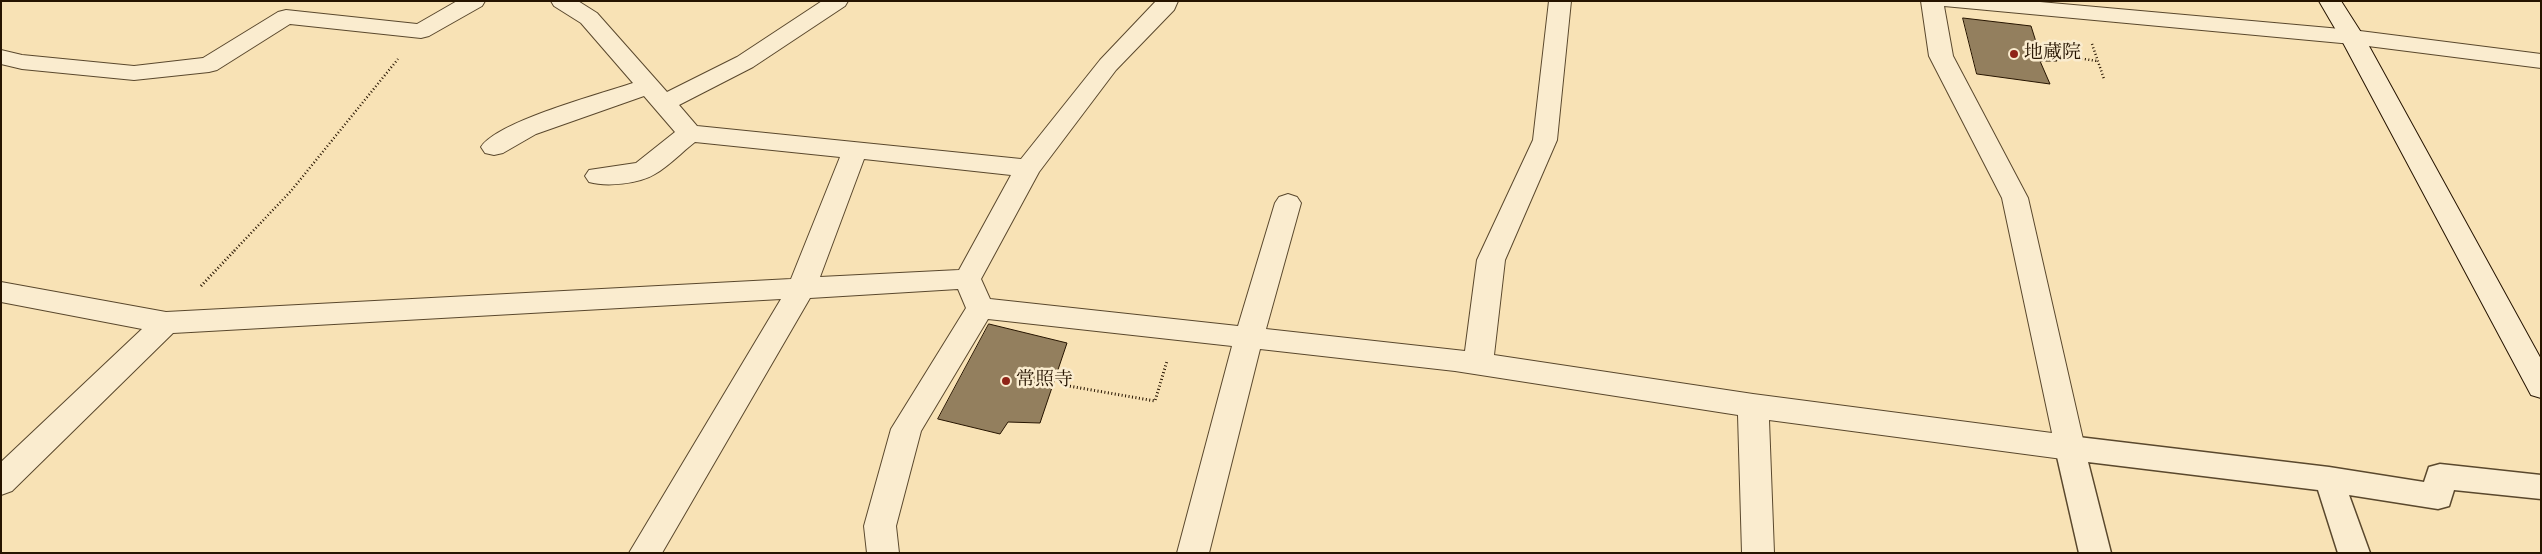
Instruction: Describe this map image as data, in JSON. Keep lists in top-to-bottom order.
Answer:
{
  "places": ["地蔵院", "常照寺"]
}
